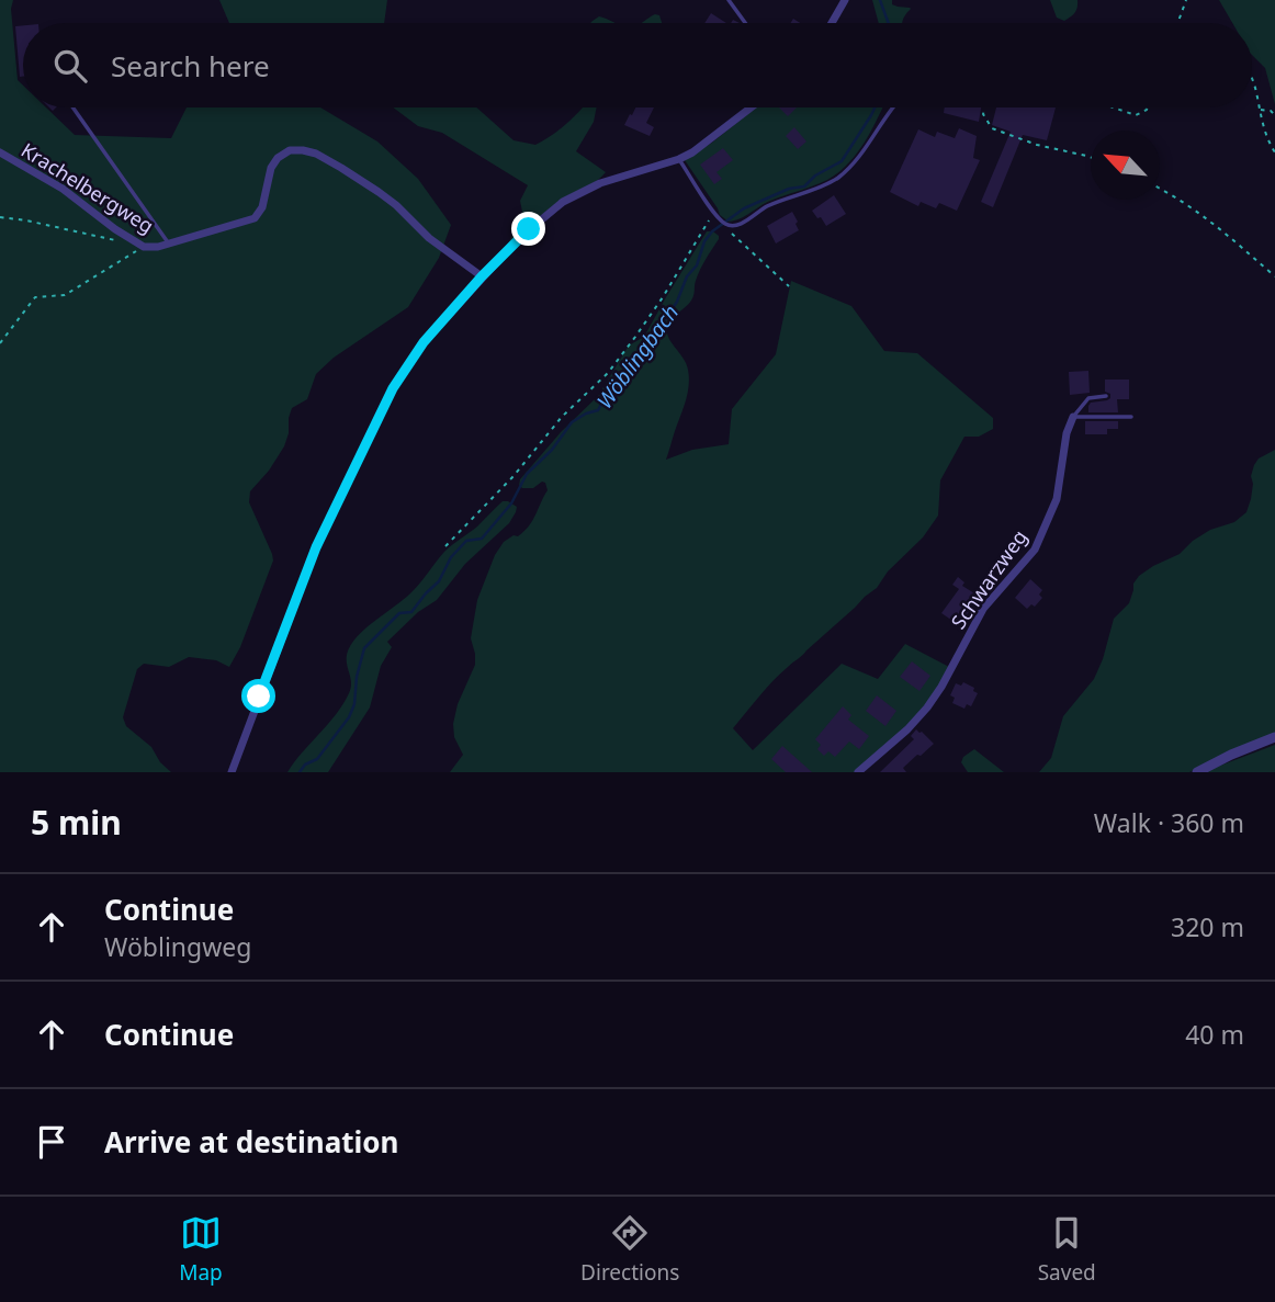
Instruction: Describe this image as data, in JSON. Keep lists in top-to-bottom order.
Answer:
{
  "streets": {
    "street": ["Krachelbergweg", "Schwarzweg"]
  },
  "water": ["Wöblingbach"],
  "north": "top left",
  "page": {
    "search": "Search here",
    "heading": ["5 min", "Walk · 360 m"],
    "list": [
      ["Continue", "Wöblingweg", "320 m"],
      ["Continue", "40 m"],
      "Arrive at destination"
    ],
    "nav": ["Map", "Directions", "Saved"]
  }
}
